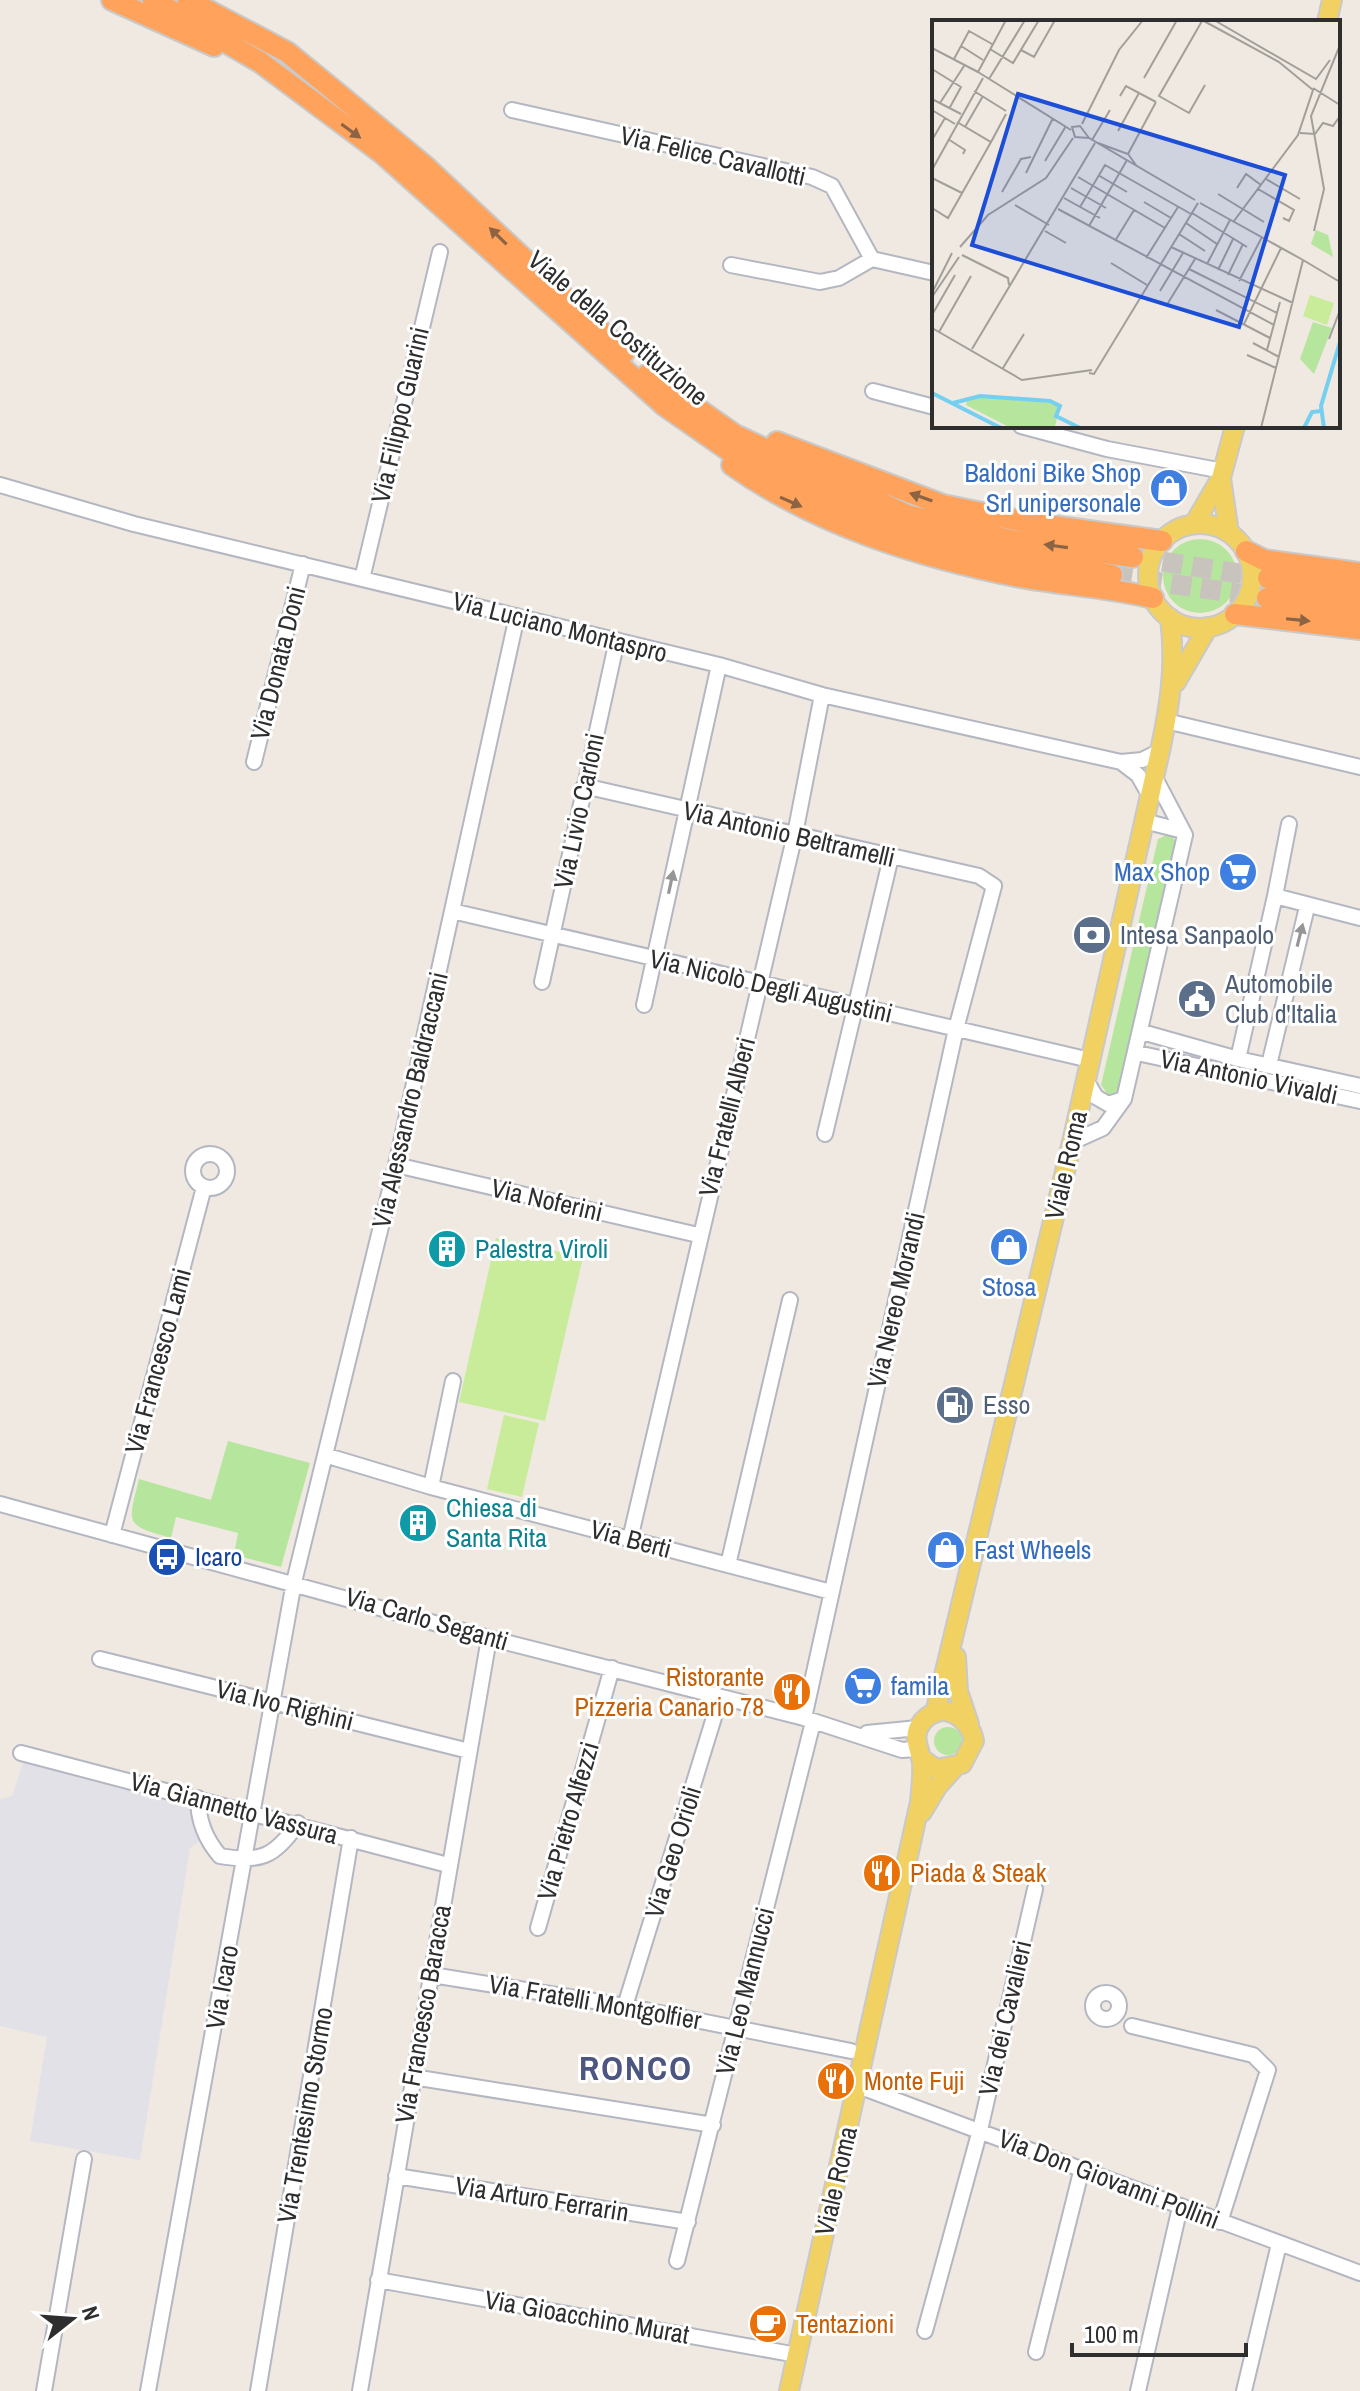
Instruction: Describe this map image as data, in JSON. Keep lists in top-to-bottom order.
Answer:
{
  "streets": {
    "highway": ["Viale della Costituzione"],
    "main road": ["Viale Roma"],
    "street": [
      "Via Felice Cavallotti",
      "Via Filippo Guarini",
      "Via Luciano Montaspro",
      "Via Donata Doni",
      "Via Livio Carloni",
      "Via Antonio Beltramelli",
      "Via Nicolò Degli Augustini",
      "Via Antonio Vivaldi",
      "Via Alessandro Baldraccani",
      "Via Fratelli Alberi",
      "Via Noferini",
      "Via Nereo Morandi",
      "Via Francesco Lami",
      "Via Berti",
      "Via Carlo Seganti",
      "Via Ivo Righini",
      "Via Giannetto Vassura",
      "Via Pietro Alfezzi",
      "Via Geo Orioli",
      "Via Icaro",
      "Via Leo Mannucci",
      "Via Fratelli Montgolfier",
      "Via Francesco Baracca",
      "Via dei Cavalieri",
      "Via Trentesimo Stormo",
      "Via Don Giovanni Pollini",
      "Via Arturo Ferrarin",
      "Via Gioacchino Murat"
    ]
  },
  "crossings": [
    ["Via Filippo Guarini", "Via Luciano Montaspro"],
    ["Via Luciano Montaspro", "Via Donata Doni"],
    ["Via Luciano Montaspro", "Via Livio Carloni"],
    ["Via Luciano Montaspro", "Via Alessandro Baldraccani"],
    ["Via Luciano Montaspro", "Via Fratelli Alberi"],
    ["Via Luciano Montaspro", "Viale Roma"],
    ["Via Livio Carloni", "Via Antonio Beltramelli"],
    ["Via Livio Carloni", "Via Nicolò Degli Augustini"],
    ["Via Antonio Beltramelli", "Via Fratelli Alberi"],
    ["Via Antonio Beltramelli", "Via Nereo Morandi"],
    ["Via Nicolò Degli Augustini", "Via Alessandro Baldraccani"],
    ["Via Nicolò Degli Augustini", "Via Fratelli Alberi"],
    ["Via Nicolò Degli Augustini", "Viale Roma"],
    ["Via Nicolò Degli Augustini", "Via Nereo Morandi"],
    ["Via Antonio Vivaldi", "Viale Roma"],
    ["Via Alessandro Baldraccani", "Via Noferini"],
    ["Via Alessandro Baldraccani", "Via Berti"],
    ["Via Alessandro Baldraccani", "Via Carlo Seganti"],
    ["Via Alessandro Baldraccani", "Via Icaro"],
    ["Via Fratelli Alberi", "Via Noferini"],
    ["Via Fratelli Alberi", "Via Berti"],
    ["Viale Roma", "Via Carlo Seganti"],
    ["Viale Roma", "Via Don Giovanni Pollini"],
    ["Viale Roma", "Via Gioacchino Murat"],
    ["Via Nereo Morandi", "Via Berti"],
    ["Via Nereo Morandi", "Via Carlo Seganti"],
    ["Via Nereo Morandi", "Via Leo Mannucci"],
    ["Via Francesco Lami", "Via Carlo Seganti"],
    ["Via Carlo Seganti", "Via Pietro Alfezzi"],
    ["Via Carlo Seganti", "Via Geo Orioli"],
    ["Via Carlo Seganti", "Via Icaro"],
    ["Via Carlo Seganti", "Via Leo Mannucci"],
    ["Via Carlo Seganti", "Via Francesco Baracca"],
    ["Via Ivo Righini", "Via Icaro"],
    ["Via Ivo Righini", "Via Francesco Baracca"],
    ["Via Giannetto Vassura", "Via Icaro"],
    ["Via Giannetto Vassura", "Via Francesco Baracca"],
    ["Via Giannetto Vassura", "Via Trentesimo Stormo"],
    ["Via Geo Orioli", "Via Fratelli Montgolfier"],
    ["Via Leo Mannucci", "Via Fratelli Montgolfier"],
    ["Via Leo Mannucci", "Via Arturo Ferrarin"],
    ["Via Fratelli Montgolfier", "Via Francesco Baracca"],
    ["Via Francesco Baracca", "Via Arturo Ferrarin"],
    ["Via Francesco Baracca", "Via Gioacchino Murat"],
    ["Via dei Cavalieri", "Via Don Giovanni Pollini"]
  ],
  "districts": ["RONCO"],
  "places": {
    "shop": ["Baldoni Bike Shop Srl unipersonale", "Stosa", "Fast Wheels"],
    "supermarket": ["Max Shop", "famila"],
    "bank": ["Intesa Sanpaolo"],
    "public building": ["Automobile Club d'Italia"],
    "building": ["Palestra Viroli", "Chiesa di Santa Rita"],
    "fuel station": ["Esso"],
    "bus stop": ["Icaro"],
    "restaurant": ["Ristorante Pizzeria Canario 78", "Piada & Steak", "Monte Fuji"],
    "cafe": ["Tentazioni"]
  },
  "scale_bar": "100 m",
  "north": "right"
}
